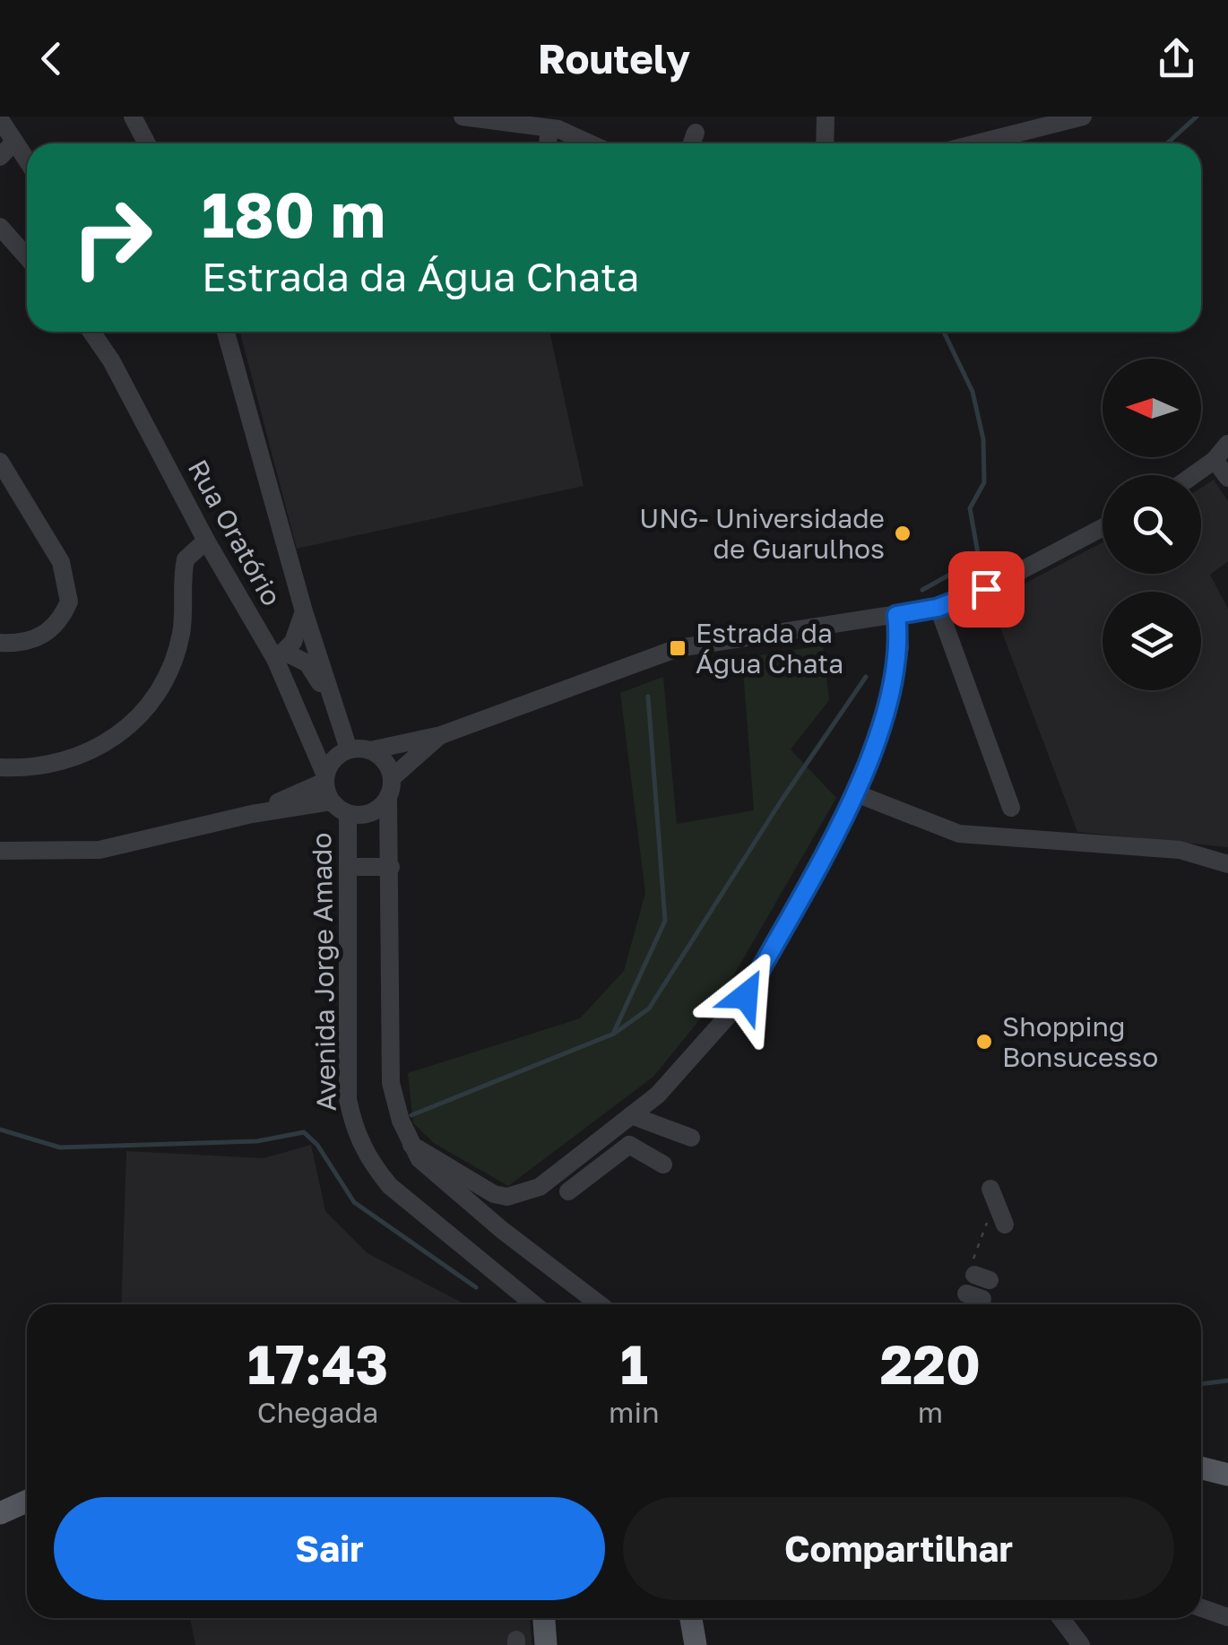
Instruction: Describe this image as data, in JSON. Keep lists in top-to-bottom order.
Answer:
{
  "streets": {
    "street": ["Rua Oratório", "Avenida Jorge Amado"]
  },
  "crossings": [
    ["Rua Oratório", "Avenida Jorge Amado"]
  ],
  "places": {
    "other": ["UNG- Universidade de Guarulhos", "Shopping Bonsucesso"],
    "transit": ["Estrada da Água Chata"]
  },
  "north": "left",
  "page": {
    "header": "Routely",
    "turn": ["180 m", "Estrada da Água Chata"],
    "eta": [
      "17:43",
      "Chegada",
      "1",
      "min",
      "220",
      "m"
    ],
    "buttons": ["Sair", "Compartilhar"]
  }
}
